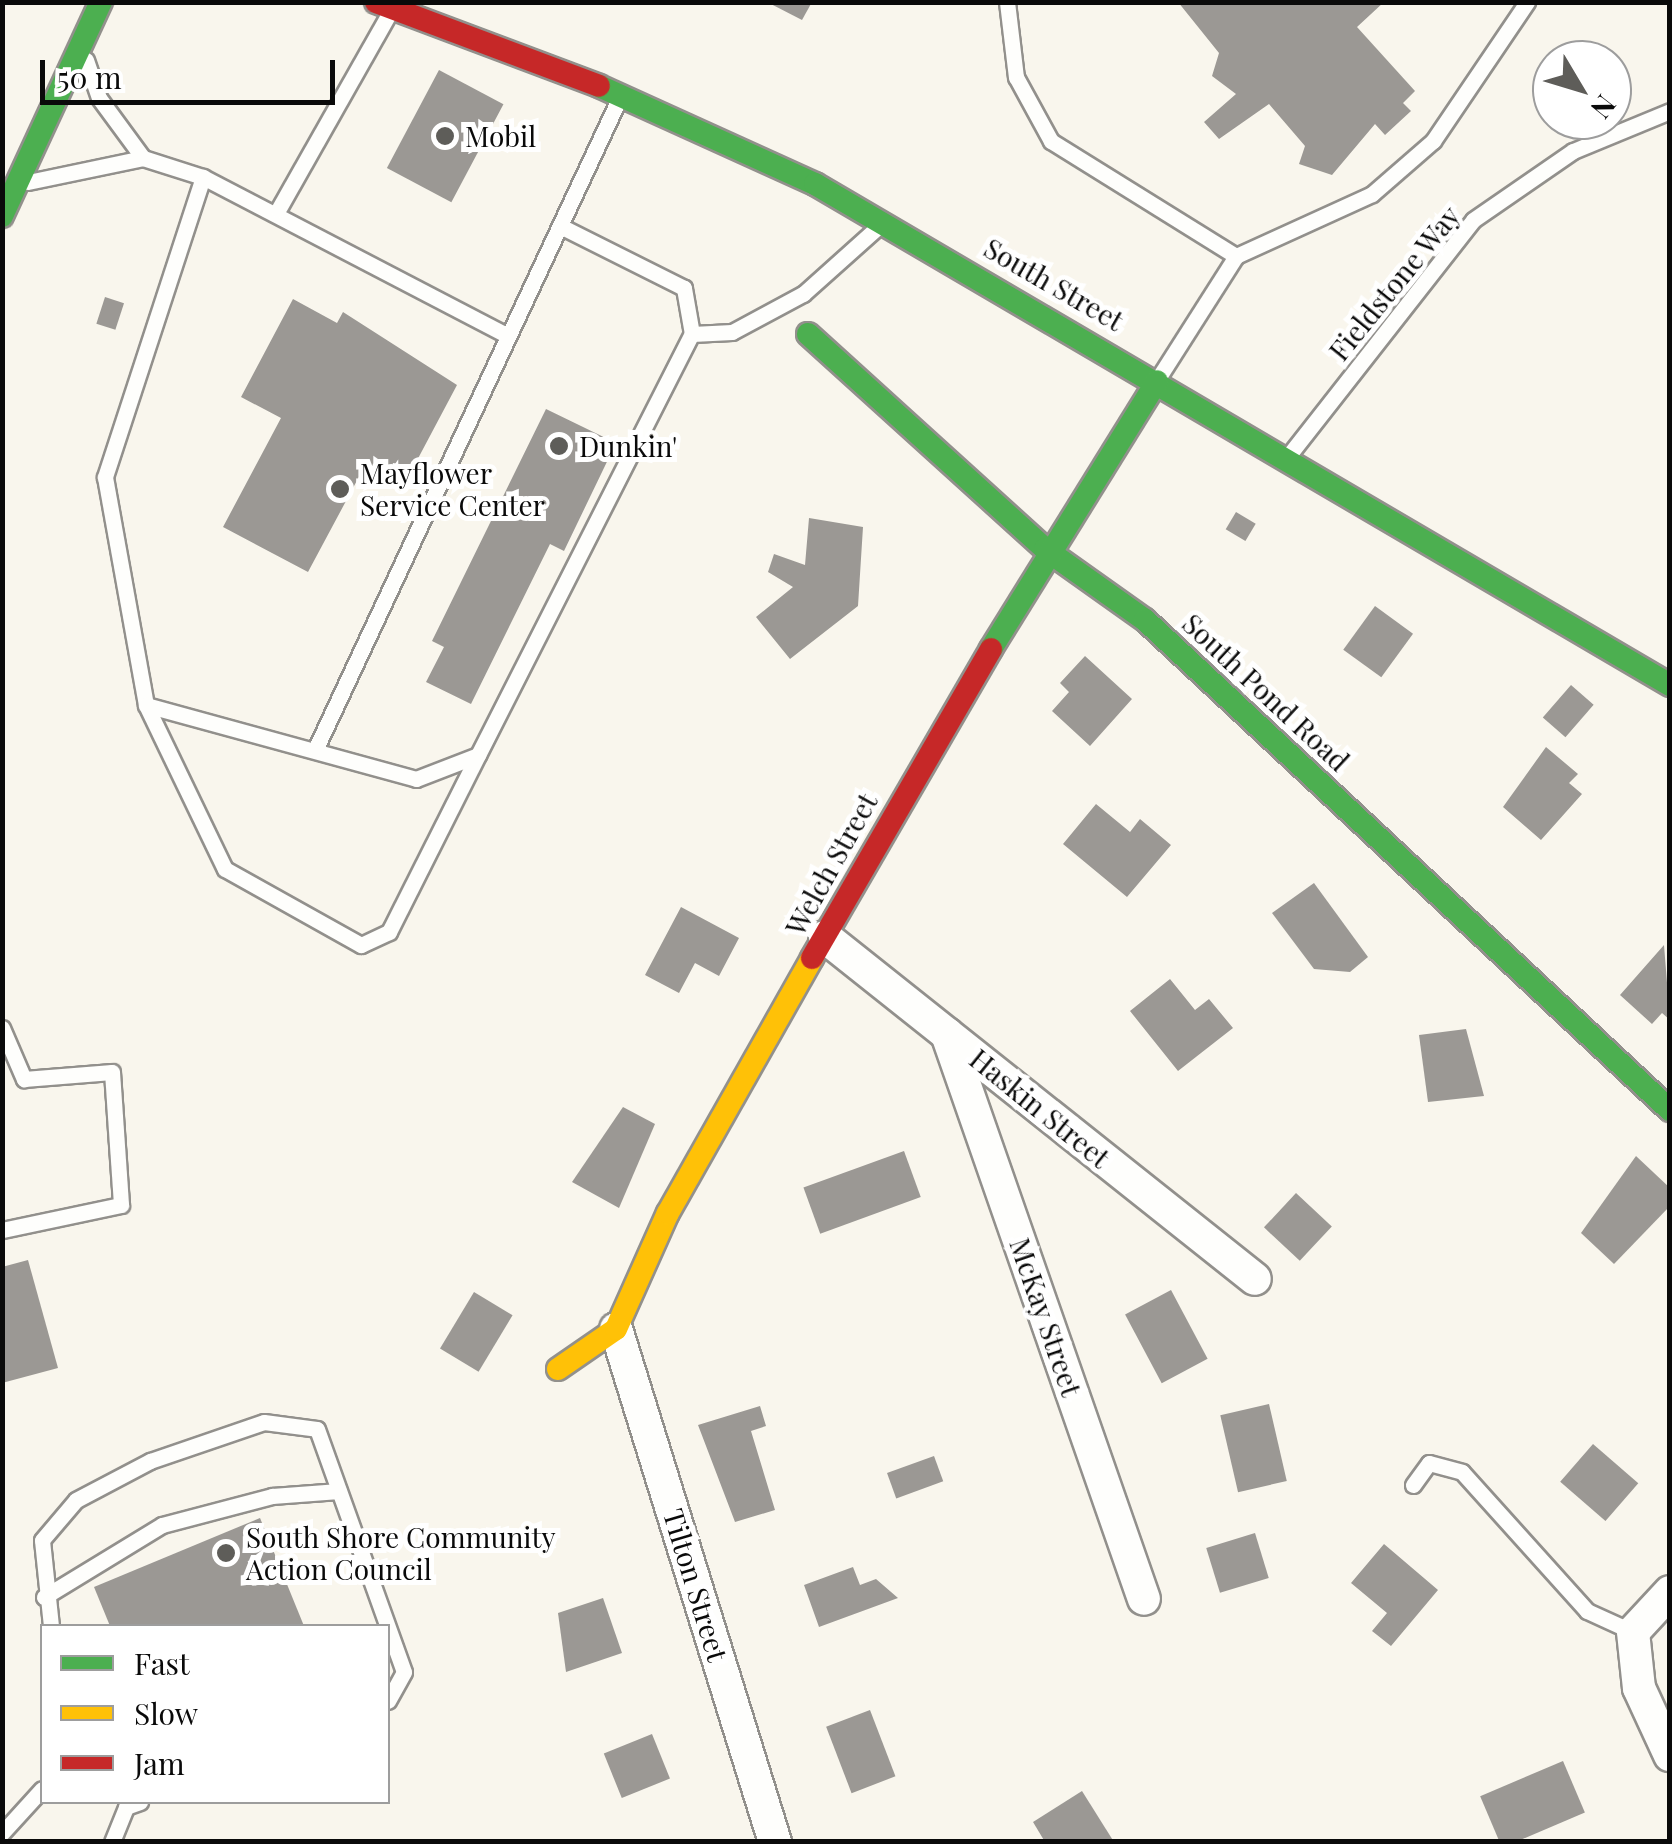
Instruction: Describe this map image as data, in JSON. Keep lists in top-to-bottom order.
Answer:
{
  "streets": {
    "street": [
      "South Street",
      "South Pond Road",
      "Welch Street",
      "Haskin Street",
      "McKay Street",
      "Tilton Street"
    ],
    "lane": ["Fieldstone Way"]
  },
  "crossings": [
    ["Fieldstone Way", "South Street"],
    ["South Street", "Welch Street"],
    ["South Pond Road", "Welch Street"],
    ["Welch Street", "Haskin Street"],
    ["Welch Street", "Tilton Street"],
    ["Haskin Street", "McKay Street"]
  ],
  "places": [
    "Mobil",
    "Dunkin'",
    "Mayflower Service Center",
    "South Shore Community Action Council"
  ],
  "legend": ["Fast", "Slow", "Jam"],
  "scale_bar": "50 m",
  "north": "bottom right"
}
